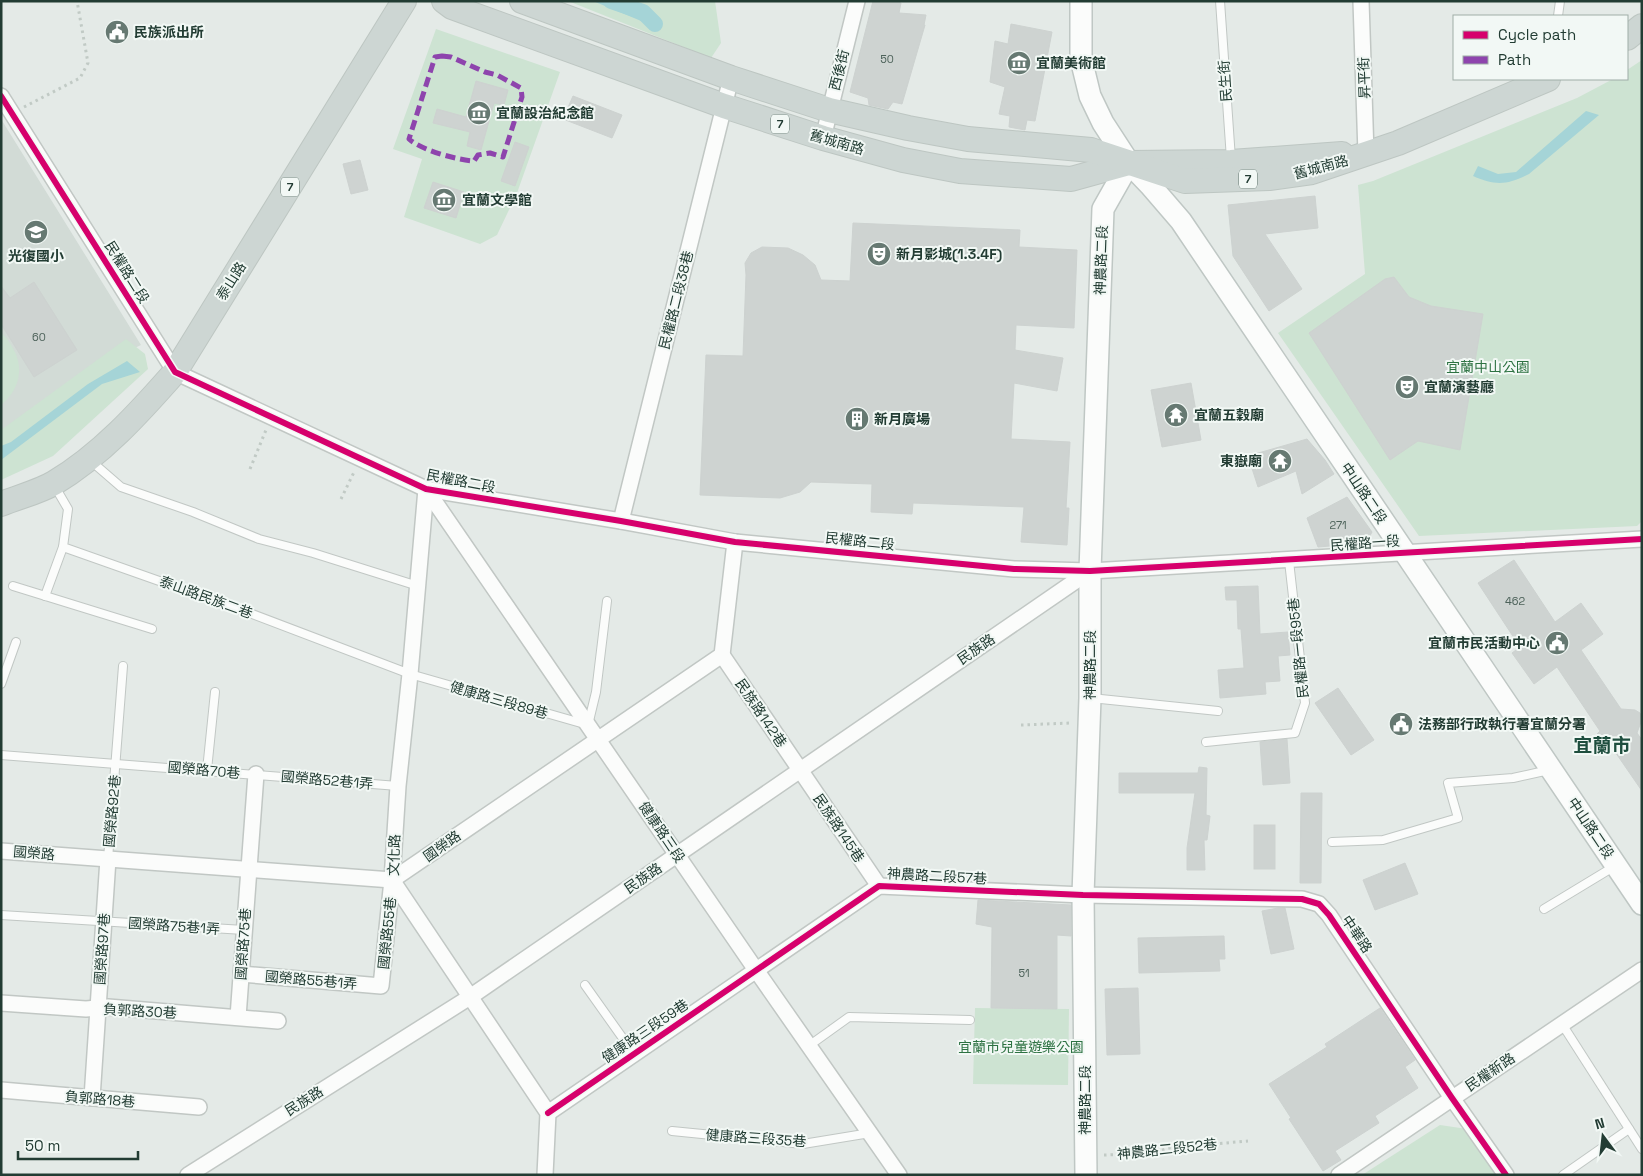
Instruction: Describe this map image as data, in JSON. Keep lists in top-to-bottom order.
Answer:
{
  "streets": {
    "main road": ["7", "舊城南路", "泰山路"],
    "street": [
      "西後街",
      "昇平街",
      "神農路二段",
      "民權路二段",
      "民權路二段38巷",
      "中山路二段",
      "民權路一段",
      "民族路",
      "民族路142巷",
      "國榮路70巷",
      "民族路145巷",
      "健康路三段",
      "國榮路",
      "文化路",
      "神農路二段57巷",
      "國榮路55巷",
      "中華路",
      "國榮路75巷",
      "國榮路97巷",
      "國榮路55巷1弄",
      "負郭路30巷",
      "健康路三段59巷",
      "民權新路",
      "負郭路18巷"
    ],
    "lane": [
      "民生街",
      "泰山路民族二巷",
      "民權路一段95巷",
      "健康路三段89巷",
      "國榮路52巷1弄",
      "國榮路92巷",
      "國榮路75巷1弄",
      "健康路三段35巷"
    ],
    "path": ["神農路二段52巷"]
  },
  "crossings": [
    ["西後街", "舊城南路"],
    ["昇平街", "舊城南路"],
    ["民生街", "舊城南路"],
    ["舊城南路", "神農路二段"],
    ["舊城南路", "民權路二段38巷"],
    ["舊城南路", "中山路二段"],
    ["神農路二段", "民權路二段"],
    ["神農路二段", "中山路二段"],
    ["神農路二段", "民權路一段"],
    ["神農路二段", "民族路"],
    ["神農路二段", "神農路二段57巷"],
    ["神農路二段", "中華路"],
    ["神農路二段", "神農路二段52巷"],
    ["民權路二段", "泰山路"],
    ["民權路二段", "民權路二段38巷"],
    ["民權路二段", "民權路一段"],
    ["民權路二段", "民族路"],
    ["民權路二段", "健康路三段"],
    ["民權路二段", "文化路"],
    ["中山路二段", "民權路一段"],
    ["民權路一段", "民權路一段95巷"],
    ["民權路一段", "民族路"],
    ["泰山路民族二巷", "健康路三段89巷"],
    ["泰山路民族二巷", "文化路"],
    ["民族路", "民族路142巷"],
    ["民族路", "民族路145巷"],
    ["民族路", "健康路三段"],
    ["民族路", "文化路"],
    ["健康路三段89巷", "健康路三段"],
    ["健康路三段89巷", "文化路"],
    ["民族路142巷", "民族路145巷"],
    ["民族路142巷", "國榮路"],
    ["國榮路70巷", "國榮路52巷1弄"],
    ["國榮路70巷", "國榮路92巷"],
    ["國榮路70巷", "國榮路"],
    ["國榮路70巷", "國榮路75巷"],
    ["國榮路52巷1弄", "文化路"],
    ["國榮路92巷", "國榮路"],
    ["國榮路92巷", "國榮路97巷"],
    ["民族路145巷", "神農路二段57巷"],
    ["健康路三段", "國榮路"],
    ["健康路三段", "文化路"],
    ["健康路三段", "神農路二段57巷"],
    ["健康路三段", "健康路三段59巷"],
    ["健康路三段", "健康路三段35巷"],
    ["國榮路", "文化路"],
    ["國榮路", "國榮路55巷"],
    ["國榮路", "國榮路75巷"],
    ["國榮路", "國榮路97巷"],
    ["文化路", "國榮路55巷"],
    ["文化路", "健康路三段59巷"],
    ["神農路二段57巷", "中華路"],
    ["神農路二段57巷", "健康路三段59巷"],
    ["國榮路75巷1弄", "國榮路75巷"],
    ["國榮路75巷1弄", "國榮路97巷"],
    ["國榮路55巷", "國榮路55巷1弄"],
    ["中華路", "民權新路"],
    ["國榮路75巷", "國榮路55巷1弄"],
    ["國榮路75巷", "負郭路30巷"],
    ["國榮路97巷", "負郭路30巷"],
    ["國榮路97巷", "負郭路18巷"]
  ],
  "districts": ["宜蘭市"],
  "parks": ["宜蘭中山公園", "宜蘭市兒童遊樂公園"],
  "places": {
    "public building": ["民族派出所", "宜蘭市民活動中心", "法務部行政執行署宜蘭分署"],
    "museum": ["宜蘭美術館", "宜蘭設治紀念館", "宜蘭文學館"],
    "school or university": ["光復國小"],
    "theatre": ["新月影城(1.3.4F)", "宜蘭演藝廳"],
    "temple": ["宜蘭五穀廟", "東嶽廟"],
    "building": ["新月廣場"]
  },
  "house_numbers": [
    "50",
    "60",
    "271",
    "462",
    "51"
  ],
  "legend": ["Cycle path", "Path"],
  "scale_bar": "50 m",
  "north": "top"
}
